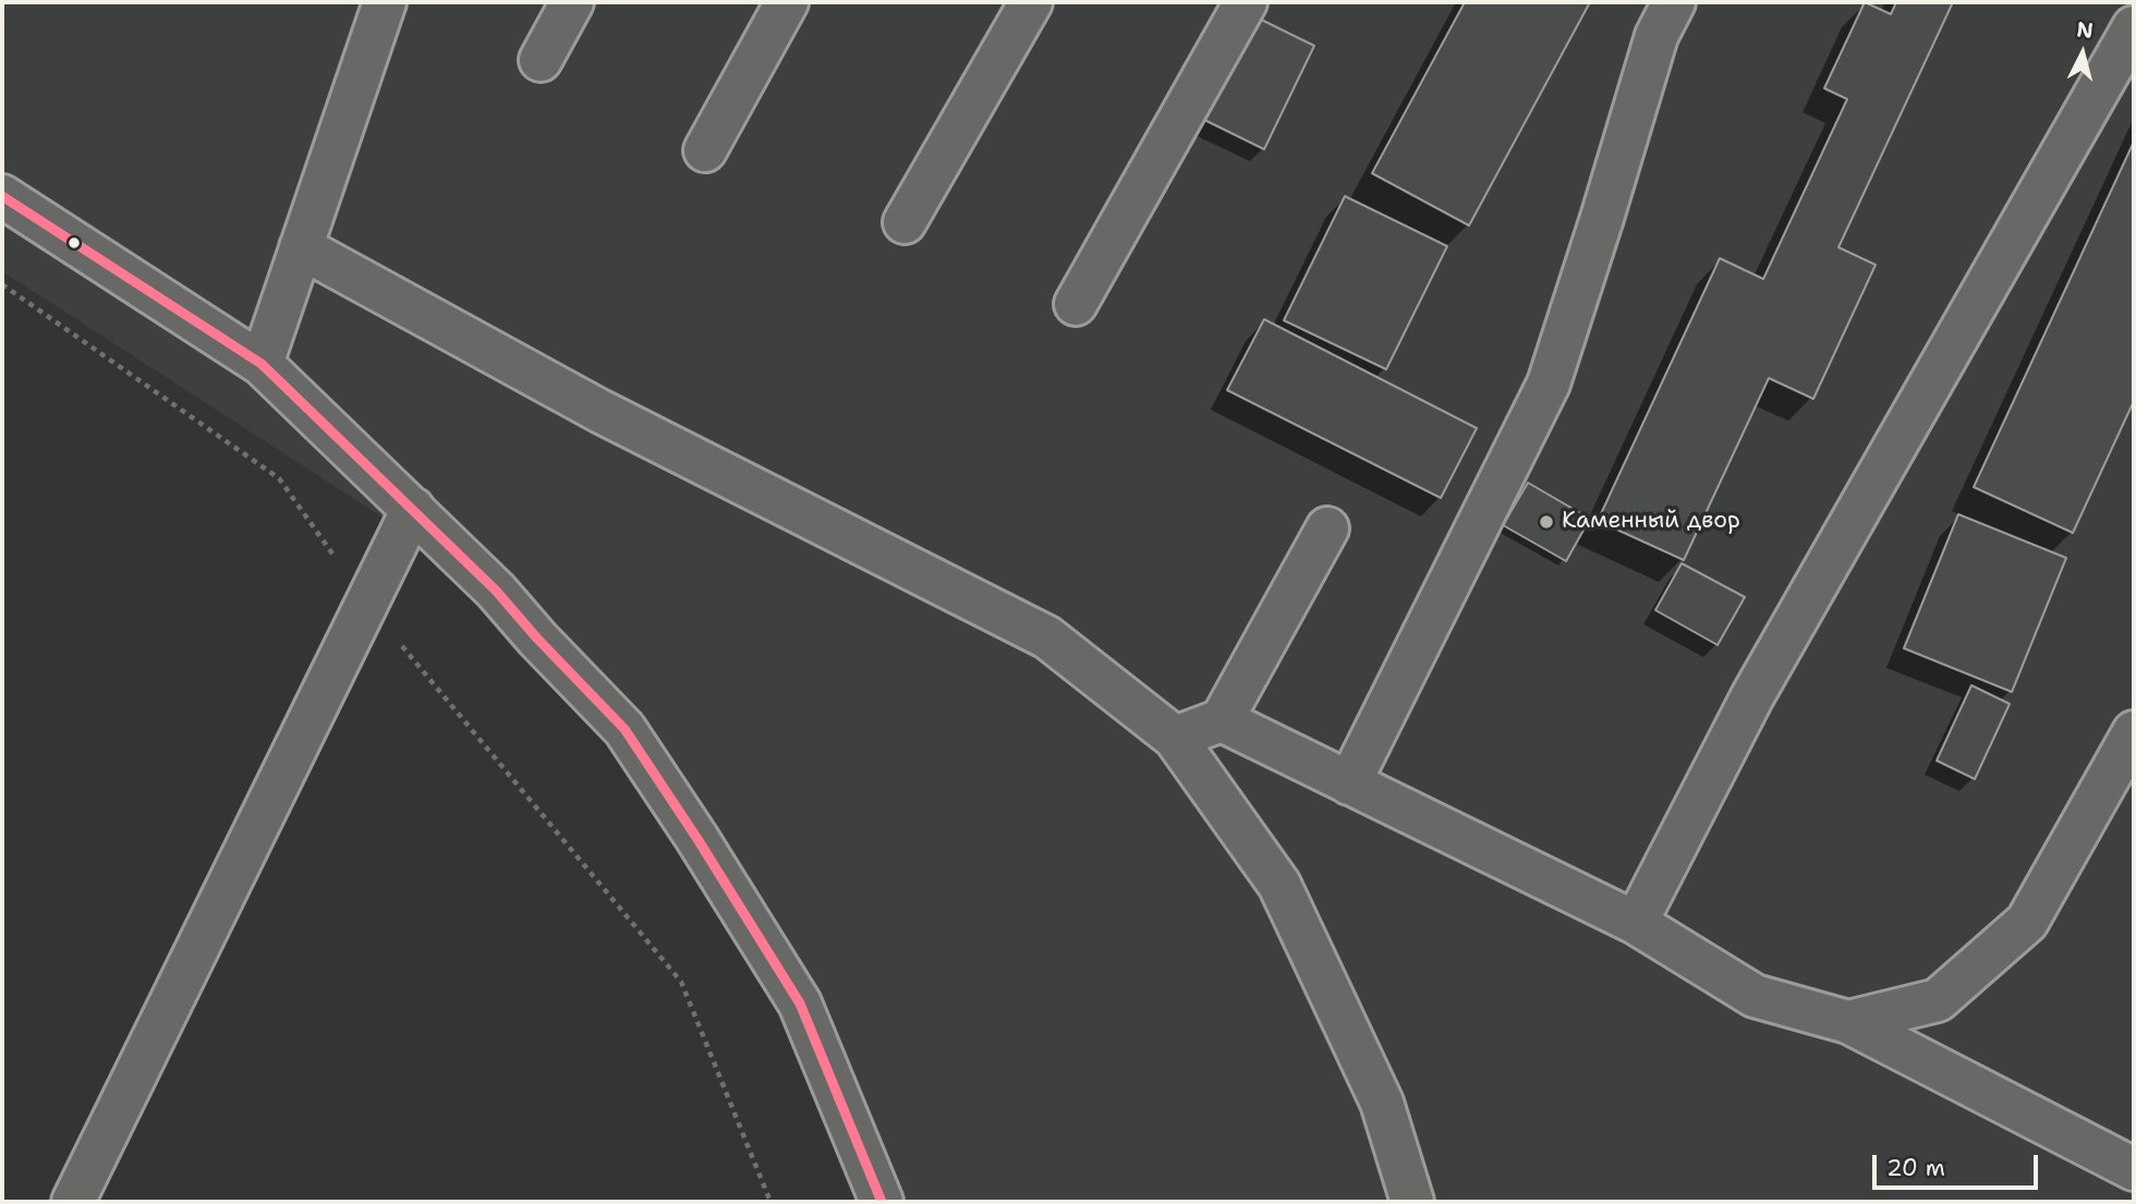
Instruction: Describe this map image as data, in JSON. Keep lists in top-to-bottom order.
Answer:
{
  "places": ["Каменный двор"],
  "scale_bar": "20 m",
  "north": "top"
}
